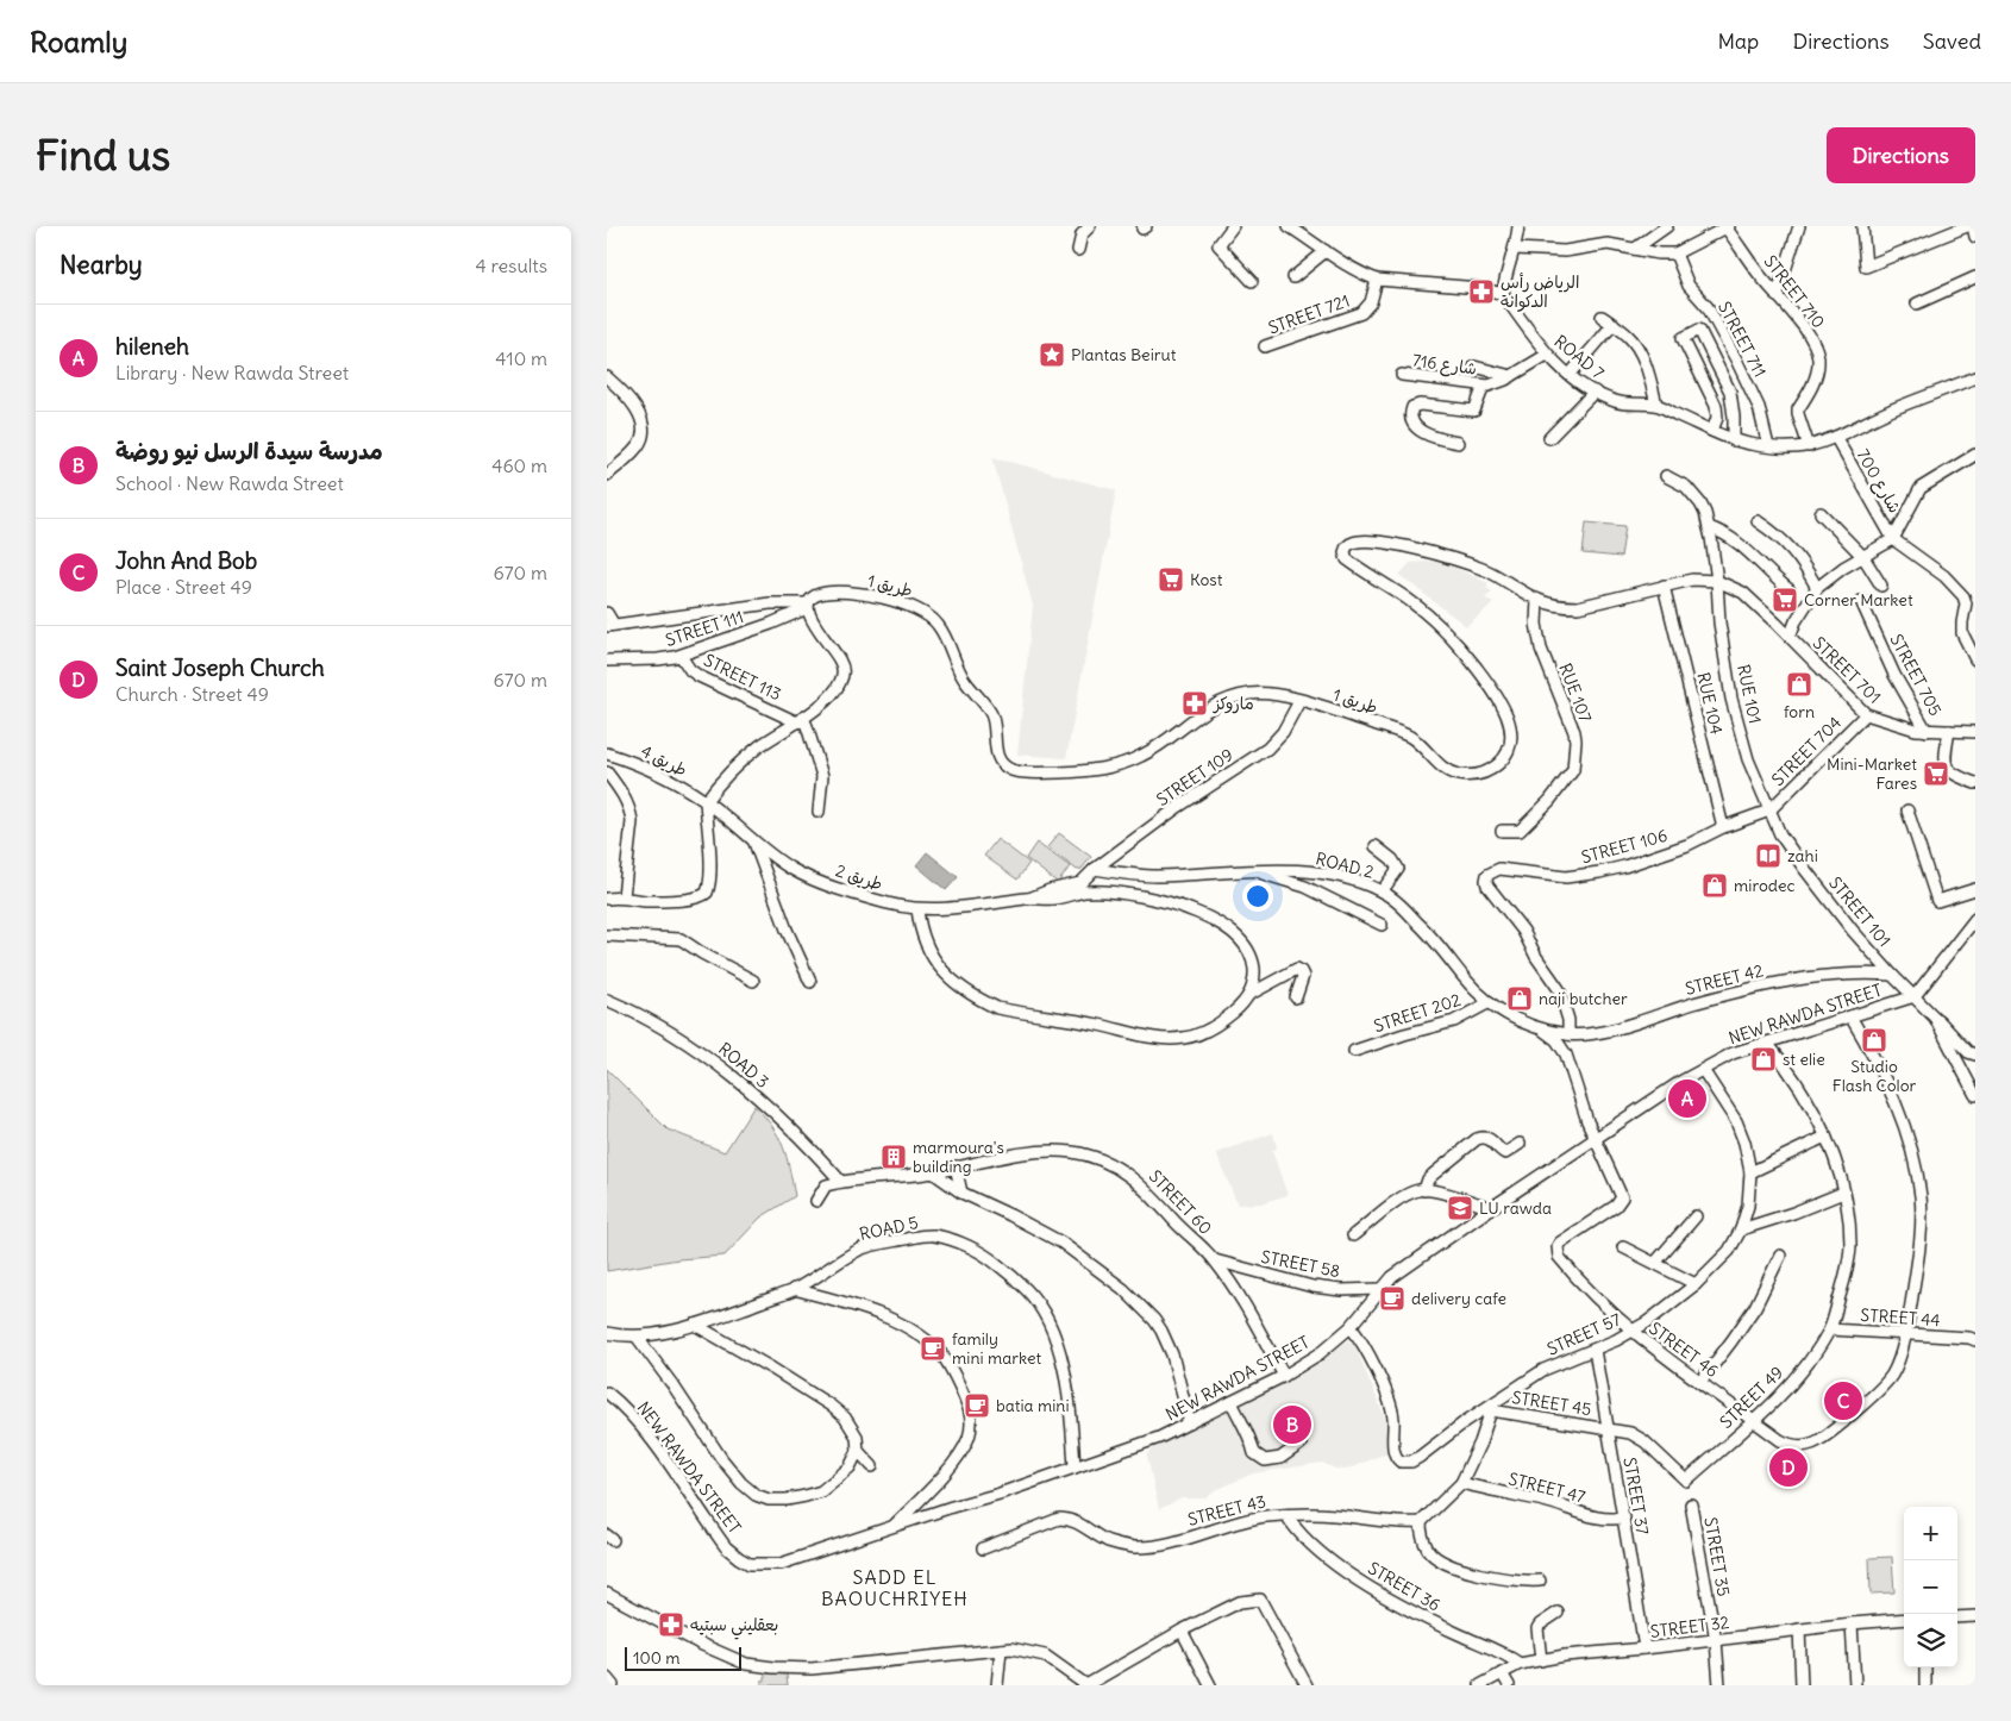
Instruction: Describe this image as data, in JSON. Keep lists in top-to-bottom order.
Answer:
{
  "streets": {
    "street": [
      "STREET 710",
      "STREET 721",
      "STREET 711",
      "ROAD 7",
      "شارع 716",
      "شارع 700",
      "طريق 1",
      "STREET 111",
      "STREET 701",
      "STREET 705",
      "STREET 113",
      "RUE 107",
      "RUE 101",
      "RUE 104",
      "STREET 704",
      "طريق 4",
      "STREET 109",
      "STREET 106",
      "ROAD 2",
      "طريق 2",
      "STREET 101",
      "STREET 42",
      "STREET 202",
      "NEW RAWDA STREET",
      "ROAD 3",
      "STREET 60",
      "ROAD 5",
      "STREET 58",
      "STREET 44",
      "STREET 57",
      "STREET 46",
      "STREET 49",
      "STREET 45",
      "STREET 47",
      "STREET 37",
      "STREET 43",
      "STREET 35",
      "STREET 36",
      "STREET 32"
    ]
  },
  "crossings": [
    ["STREET 710", "ROAD 7"],
    ["STREET 711", "ROAD 7"],
    ["ROAD 7", "شارع 716"],
    ["ROAD 7", "شارع 700"],
    ["شارع 700", "STREET 701"],
    ["طريق 1", "STREET 111"],
    ["طريق 1", "STREET 701"],
    ["طريق 1", "RUE 107"],
    ["طريق 1", "RUE 101"],
    ["طريق 1", "RUE 104"],
    ["طريق 1", "STREET 109"],
    ["STREET 111", "STREET 113"],
    ["STREET 701", "STREET 705"],
    ["STREET 701", "STREET 704"],
    ["RUE 101", "STREET 704"],
    ["RUE 101", "STREET 106"],
    ["RUE 101", "STREET 101"],
    ["RUE 104", "STREET 106"],
    ["STREET 704", "STREET 106"],
    ["STREET 704", "STREET 101"],
    ["طريق 4", "طريق 2"],
    ["STREET 109", "ROAD 2"],
    ["STREET 109", "طريق 2"],
    ["STREET 106", "ROAD 2"],
    ["STREET 106", "STREET 101"],
    ["STREET 106", "STREET 42"],
    ["ROAD 2", "STREET 42"],
    ["ROAD 2", "STREET 202"],
    ["STREET 101", "STREET 42"],
    ["STREET 101", "NEW RAWDA STREET"],
    ["NEW RAWDA STREET", "STREET 60"],
    ["NEW RAWDA STREET", "ROAD 5"],
    ["NEW RAWDA STREET", "STREET 58"],
    ["NEW RAWDA STREET", "STREET 57"],
    ["NEW RAWDA STREET", "STREET 46"],
    ["ROAD 3", "STREET 60"],
    ["STREET 60", "STREET 58"],
    ["STREET 44", "STREET 46"],
    ["STREET 44", "STREET 49"],
    ["STREET 57", "STREET 46"],
    ["STREET 57", "STREET 45"],
    ["STREET 57", "STREET 37"],
    ["STREET 46", "STREET 49"],
    ["STREET 49", "STREET 45"],
    ["STREET 45", "STREET 37"],
    ["STREET 47", "STREET 37"],
    ["STREET 37", "STREET 32"],
    ["STREET 43", "STREET 36"],
    ["STREET 35", "STREET 32"],
    ["STREET 36", "STREET 32"]
  ],
  "districts": ["SADD EL BAOUCHRIYEH"],
  "places": {
    "pharmacy": ["الرياض رأس الدكوانة", "ماروكز", "بعقليني سبتيه"],
    "place": ["Plantas Beirut"],
    "supermarket": ["Kost", "Corner Market", "Mini-Market Fares"],
    "shop": [
      "forn",
      "mirodec",
      "naji butcher",
      "Studio Flash Color",
      "st elie"
    ],
    "library": ["zahi"],
    "building": ["marmoura's building"],
    "school or university": ["LU rawda"],
    "cafe": ["delivery cafe", "family mini market", "batia mini"]
  },
  "scale_bar": "100 m",
  "page": {
    "header": "Roamly",
    "nav": ["Map", "Directions", "Saved"],
    "buttons": "Directions",
    "title": "Find us",
    "heading": ["Nearby", "4 results"],
    "list": [
      {
        "mark": "A",
        "name": "hileneh",
        "note": "Library · New Rawda Street",
        "value": "410 m"
      },
      {
        "mark": "B",
        "name": "مدرسة سيدة الرسل نيو روضة",
        "note": "School · New Rawda Street",
        "value": "460 m"
      },
      {
        "mark": "C",
        "name": "John And Bob",
        "note": "Place · Street 49",
        "value": "670 m"
      },
      {
        "mark": "D",
        "name": "Saint Joseph Church",
        "note": "Church · Street 49",
        "value": "670 m"
      }
    ],
    "pins": [
      "A",
      "C",
      "B",
      "D"
    ],
    "map_buttons": ["+", "−"],
    "scale": "100 m"
  }
}
